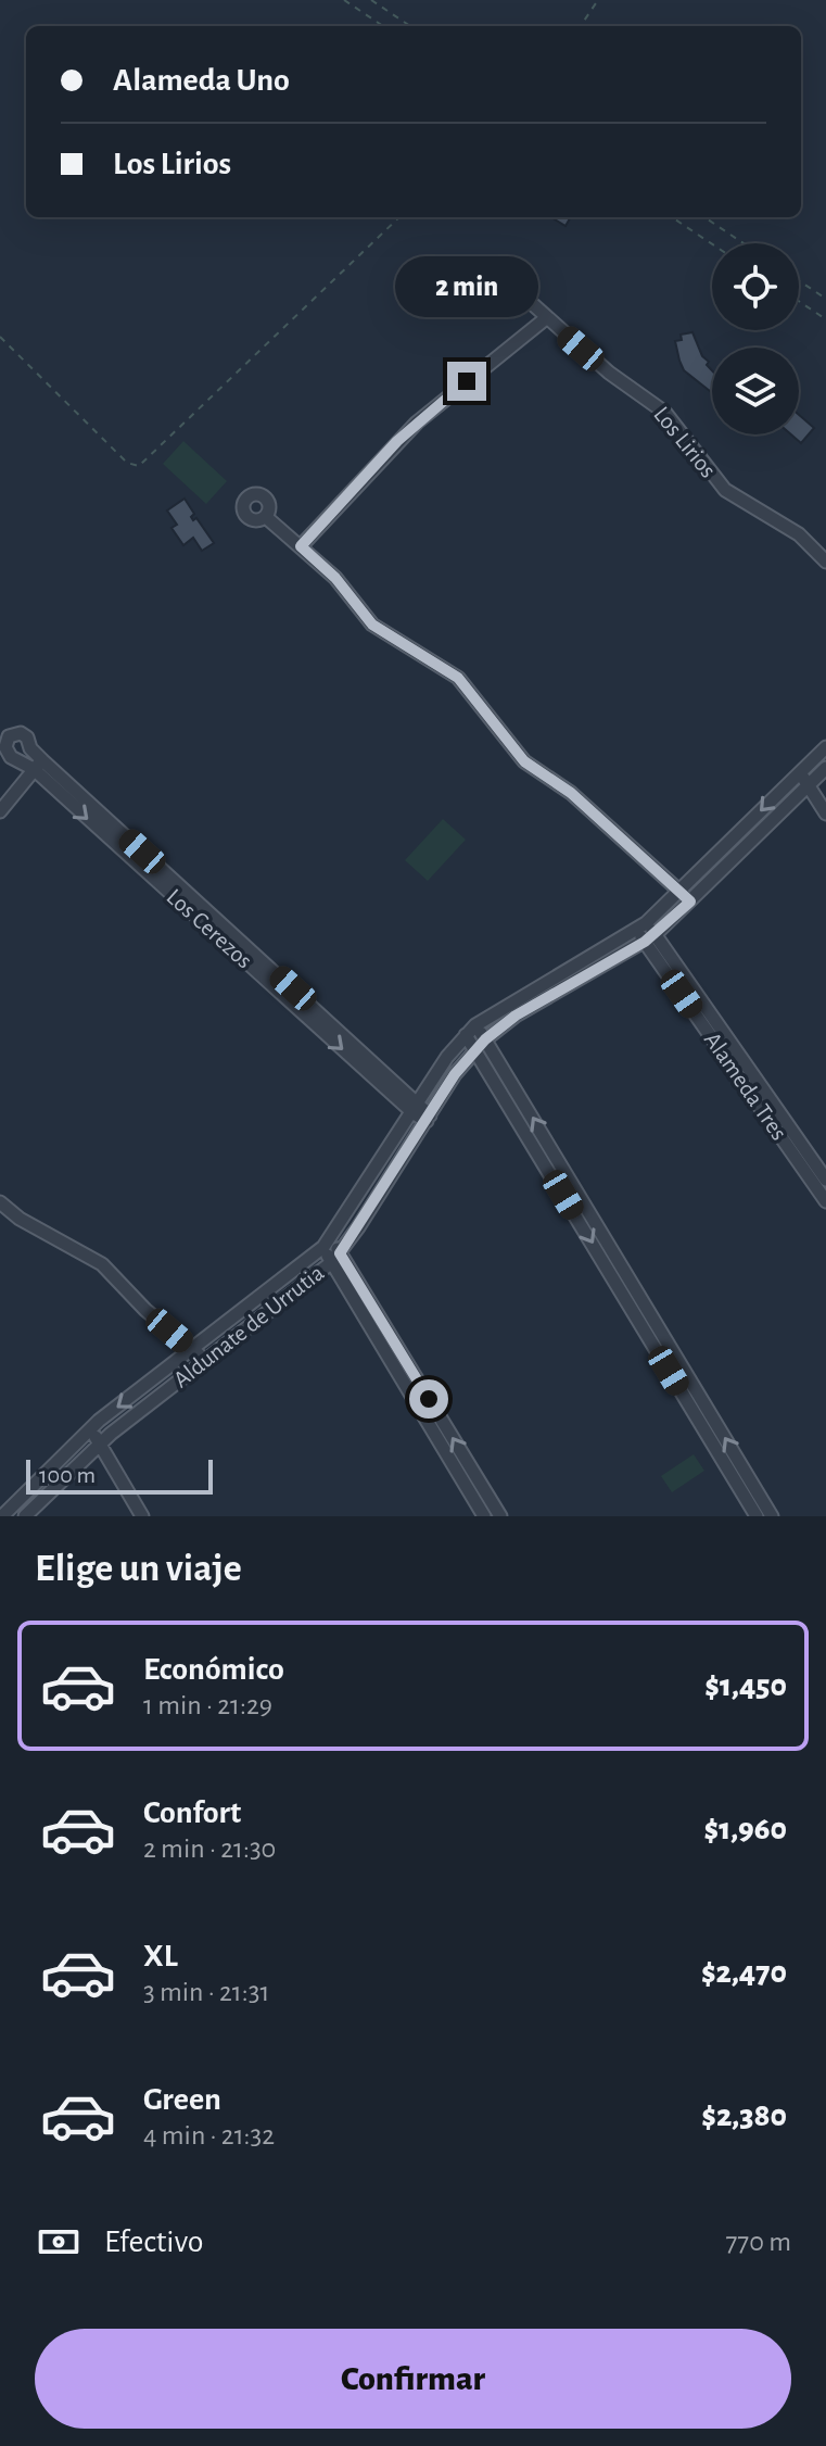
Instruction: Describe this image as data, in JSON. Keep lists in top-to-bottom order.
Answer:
{
  "streets": {
    "street": [
      "Los Lirios",
      "Los Cerezos",
      "Alameda Tres",
      "Aldunate de Urrutia"
    ]
  },
  "crossings": [
    ["Los Cerezos", "Aldunate de Urrutia"],
    ["Alameda Tres", "Aldunate de Urrutia"]
  ],
  "scale_bar": "100 m",
  "page": {
    "banner": ["Alameda Uno", "Los Lirios"],
    "bubble": "2 min",
    "scale": "100 m",
    "heading": "Elige un viaje",
    "list": [
      {
        "name": "Económico",
        "note": "1 min · 21:29",
        "value": "$1,450"
      },
      {
        "name": "Confort",
        "note": "2 min · 21:30",
        "value": "$1,960"
      },
      {
        "name": "XL",
        "note": "3 min · 21:31",
        "value": "$2,470"
      },
      {
        "name": "Green",
        "note": "4 min · 21:32",
        "value": "$2,380"
      }
    ],
    "pay": ["Efectivo", "770 m"],
    "buttons": "Confirmar"
  }
}
